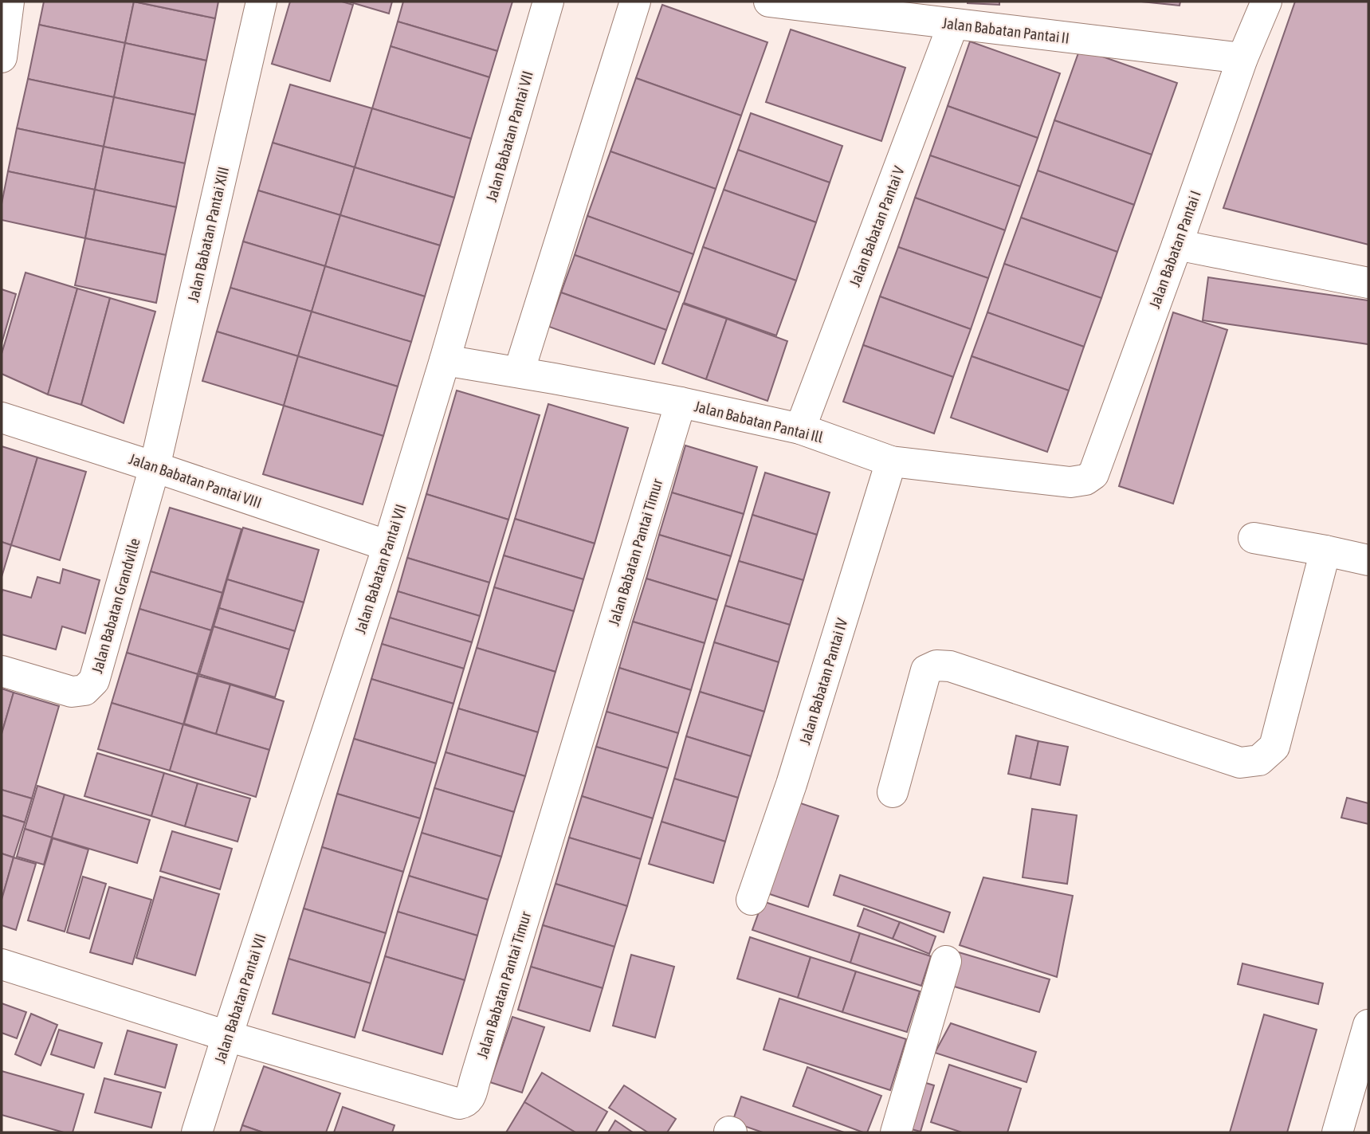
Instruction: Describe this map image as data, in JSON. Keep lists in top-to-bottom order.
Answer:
{
  "streets": {
    "street": [
      "Jalan Babatan Pantai II",
      "Jalan Babatan Pantai VII",
      "Jalan Babatan Pantai V",
      "Jalan Babatan Pantai XIII",
      "Jalan Babatan Pantai I",
      "Jalan Babatan Pantai Ill",
      "Jalan Babatan Pantai VIII",
      "Jalan Babatan Pantai Timur",
      "Jalan Babatan Grandville",
      "Jalan Babatan Pantai IV"
    ]
  },
  "crossings": [
    ["Jalan Babatan Pantai II", "Jalan Babatan Pantai V"],
    ["Jalan Babatan Pantai II", "Jalan Babatan Pantai I"],
    ["Jalan Babatan Pantai VII", "Jalan Babatan Pantai Ill"],
    ["Jalan Babatan Pantai VII", "Jalan Babatan Pantai VIII"],
    ["Jalan Babatan Pantai VII", "Jalan Babatan Pantai Timur"],
    ["Jalan Babatan Pantai V", "Jalan Babatan Pantai Ill"],
    ["Jalan Babatan Pantai XIII", "Jalan Babatan Pantai VIII"],
    ["Jalan Babatan Pantai XIII", "Jalan Babatan Grandville"],
    ["Jalan Babatan Pantai I", "Jalan Babatan Pantai Ill"],
    ["Jalan Babatan Pantai Ill", "Jalan Babatan Pantai Timur"],
    ["Jalan Babatan Pantai Ill", "Jalan Babatan Pantai IV"],
    ["Jalan Babatan Pantai VIII", "Jalan Babatan Grandville"]
  ]
}
